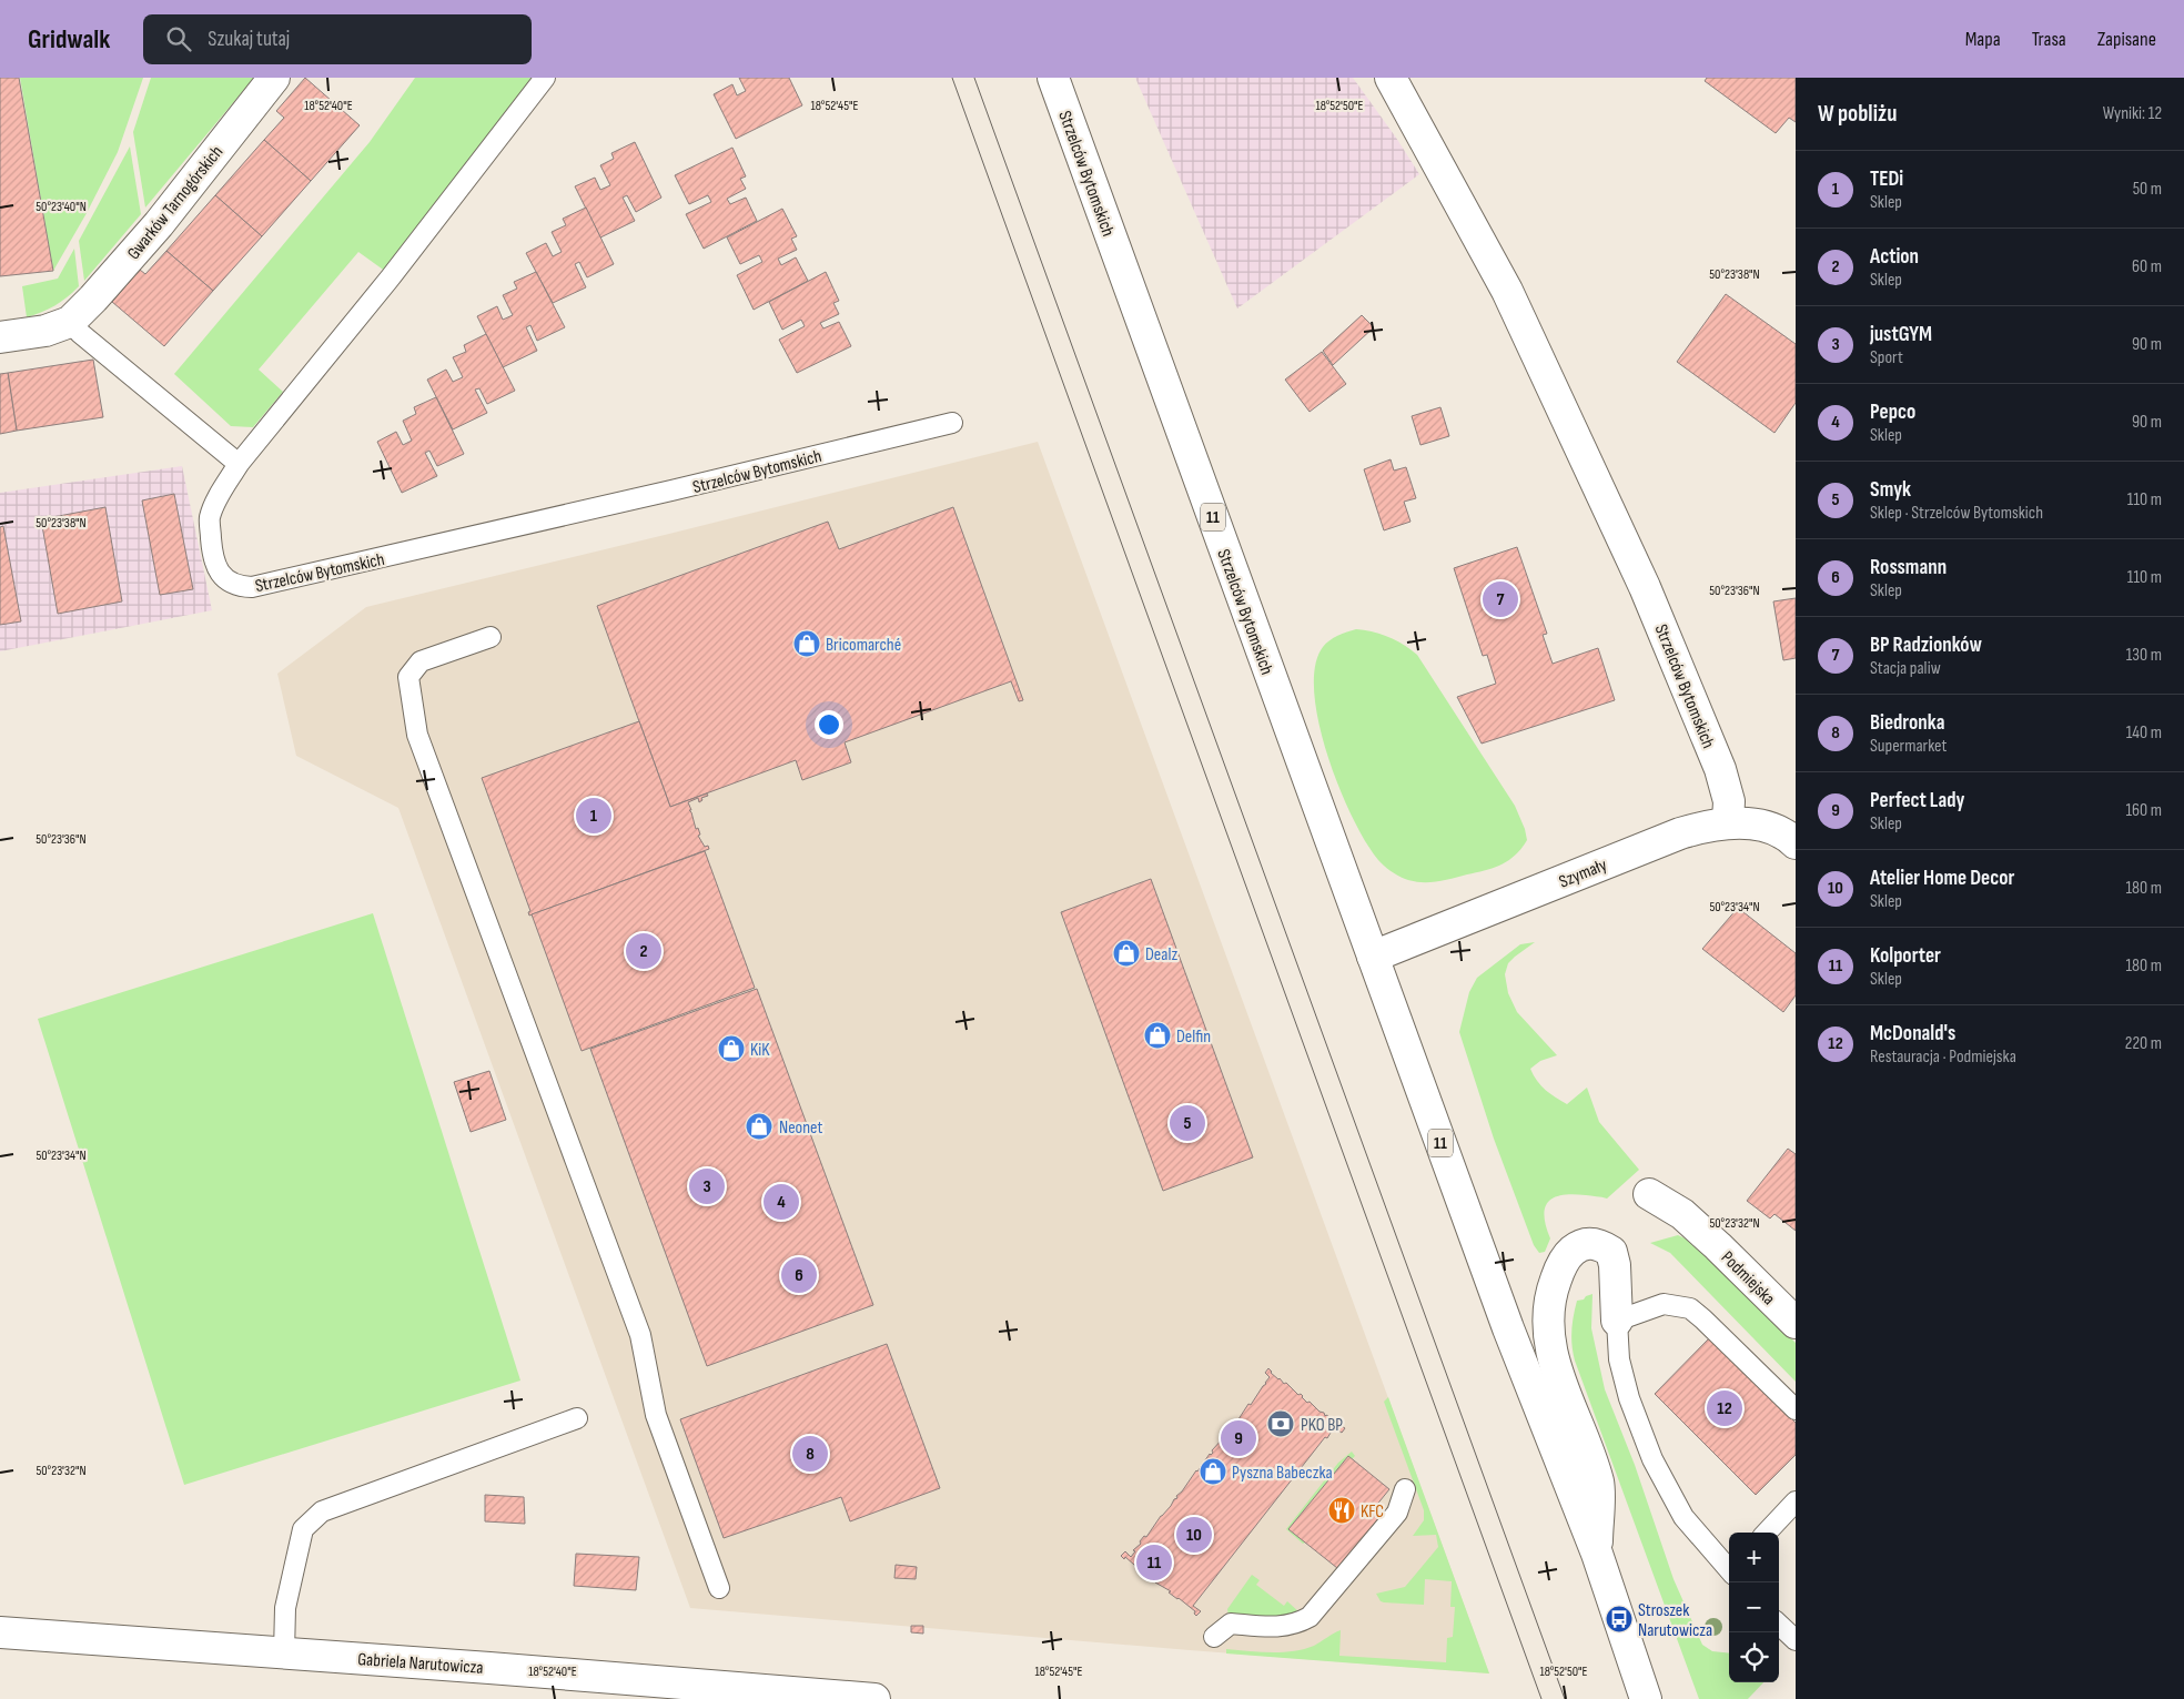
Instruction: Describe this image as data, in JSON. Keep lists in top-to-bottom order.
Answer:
{
  "streets": {
    "main road": [
      "Strzelców Bytomskich",
      "Gwarków Tarnogórskich",
      "11",
      "Szymały",
      "Podmiejska",
      "Gabriela Narutowicza"
    ]
  },
  "crossings": [
    ["Strzelców Bytomskich", "11"],
    ["Strzelców Bytomskich", "Szymały"],
    ["11", "Szymały"]
  ],
  "places": {
    "shop": [
      "Bricomarché",
      "Dealz",
      "Delfin",
      "KiK",
      "Neonet",
      "Pyszna Babeczka"
    ],
    "bank": ["PKO BP"],
    "restaurant": ["KFC"],
    "bus stop": ["Stroszek Narutowicza"]
  },
  "page": {
    "header": "Gridwalk",
    "search": "Szukaj tutaj",
    "nav": ["Mapa", "Trasa", "Zapisane"],
    "heading": ["W pobliżu", "Wyniki: 12"],
    "list": [
      {
        "mark": "1",
        "name": "TEDi",
        "note": "Sklep",
        "value": "50 m"
      },
      {
        "mark": "2",
        "name": "Action",
        "note": "Sklep",
        "value": "60 m"
      },
      {
        "mark": "3",
        "name": "justGYM",
        "note": "Sport",
        "value": "90 m"
      },
      {
        "mark": "4",
        "name": "Pepco",
        "note": "Sklep",
        "value": "90 m"
      },
      {
        "mark": "5",
        "name": "Smyk",
        "note": "Sklep · Strzelców Bytomskich",
        "value": "110 m"
      },
      {
        "mark": "6",
        "name": "Rossmann",
        "note": "Sklep",
        "value": "110 m"
      },
      {
        "mark": "7",
        "name": "BP Radzionków",
        "note": "Stacja paliw",
        "value": "130 m"
      },
      {
        "mark": "8",
        "name": "Biedronka",
        "note": "Supermarket",
        "value": "140 m"
      },
      {
        "mark": "9",
        "name": "Perfect Lady",
        "note": "Sklep",
        "value": "160 m"
      },
      {
        "mark": "10",
        "name": "Atelier Home Decor",
        "note": "Sklep",
        "value": "180 m"
      },
      {
        "mark": "11",
        "name": "Kolporter",
        "note": "Sklep",
        "value": "180 m"
      },
      {
        "mark": "12",
        "name": "McDonald's",
        "note": "Restauracja · Podmiejska",
        "value": "220 m"
      }
    ],
    "pins": [
      "7",
      "1",
      "2",
      "5",
      "3",
      "4",
      "6",
      "12",
      "9",
      "8",
      "10",
      "11"
    ],
    "map_buttons": ["+", "−"]
  },
  "coordinates": [
    "18°52'40\"E",
    "18°52'45\"E",
    "18°52'50\"E",
    "50°23'40\"N",
    "50°23'38\"N",
    "50°23'36\"N",
    "50°23'34\"N",
    "50°23'32\"N"
  ]
}
